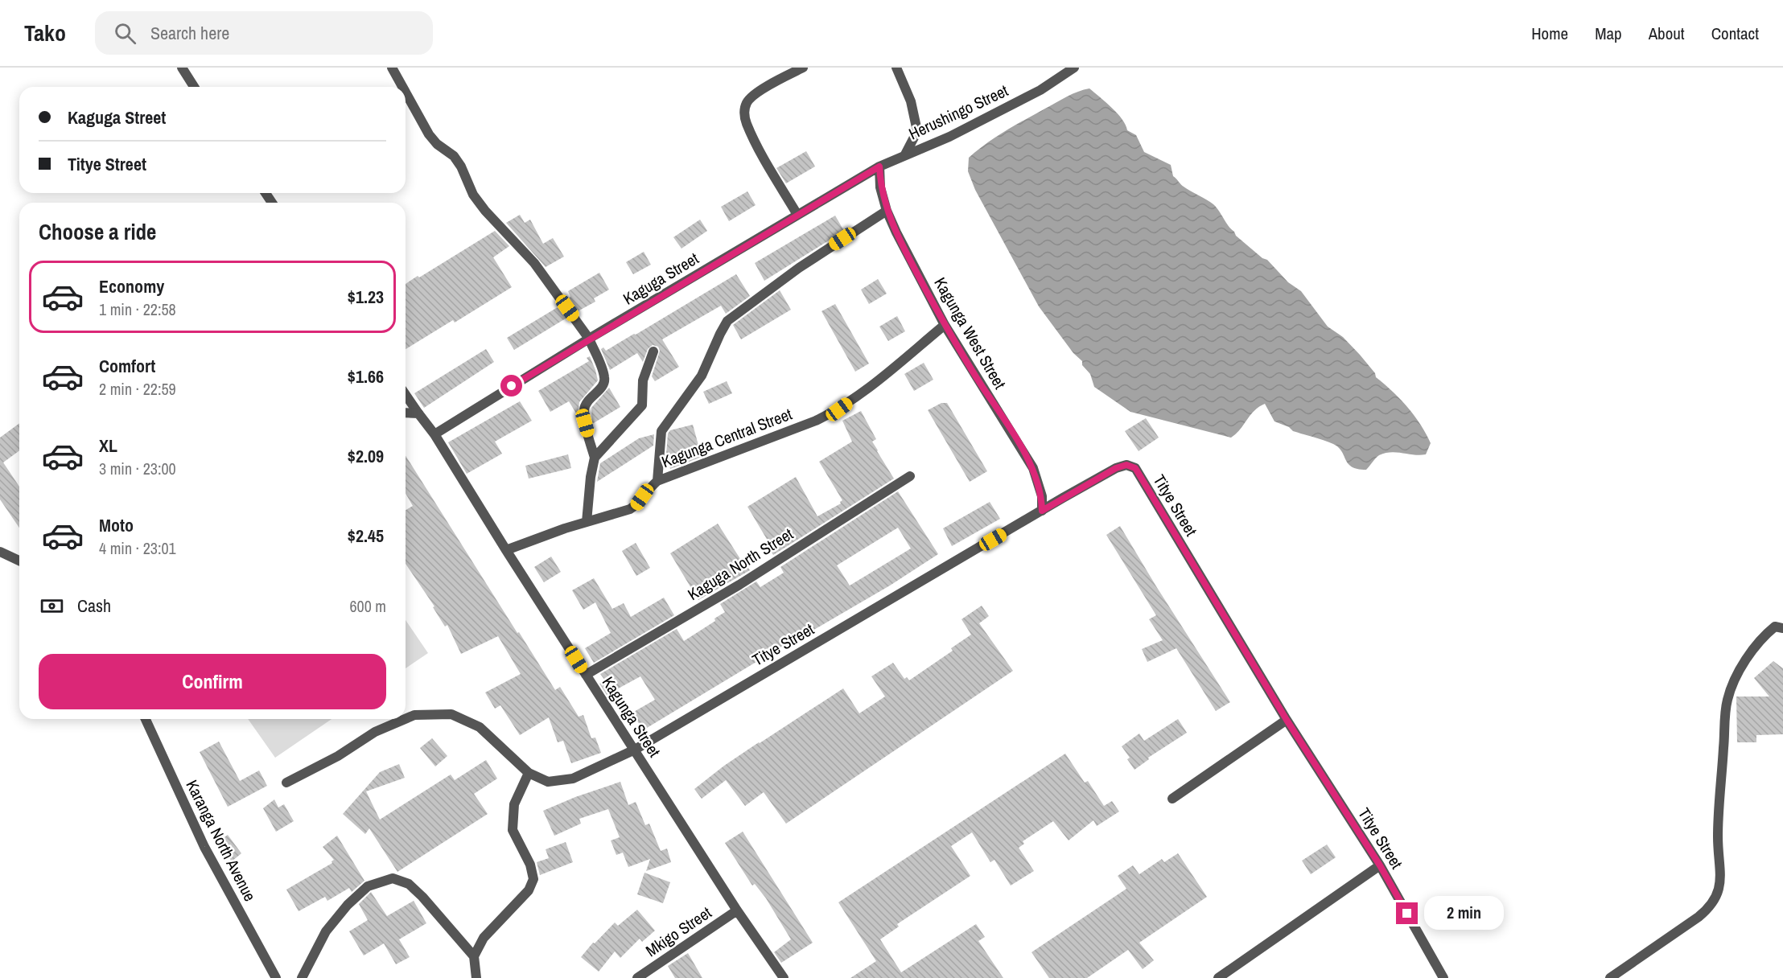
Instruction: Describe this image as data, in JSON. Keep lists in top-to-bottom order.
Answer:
{
  "streets": {
    "street": [
      "Herushingo Street",
      "Kaguga Street",
      "Kagunga West Street",
      "Kagunga Central Street",
      "Titye Street",
      "Kaguga North Street",
      "Kagunga Street",
      "Karanga North Avenue",
      "Mkigo Street"
    ]
  },
  "crossings": [
    ["Herushingo Street", "Kaguga Street"],
    ["Kaguga Street", "Kagunga West Street"],
    ["Kaguga Street", "Kagunga Street"],
    ["Kagunga West Street", "Kagunga Central Street"],
    ["Kagunga West Street", "Titye Street"],
    ["Kagunga Central Street", "Kagunga Street"],
    ["Titye Street", "Kagunga Street"],
    ["Kaguga North Street", "Kagunga Street"],
    ["Kagunga Street", "Mkigo Street"]
  ],
  "page": {
    "header": "Tako",
    "search": "Search here",
    "nav": [
      "Home",
      "Map",
      "About",
      "Contact"
    ],
    "banner": ["Kaguga Street", "Titye Street"],
    "heading": "Choose a ride",
    "list": [
      {
        "name": "Economy",
        "note": "1 min · 22:58",
        "value": "$1.23"
      },
      {
        "name": "Comfort",
        "note": "2 min · 22:59",
        "value": "$1.66"
      },
      {
        "name": "XL",
        "note": "3 min · 23:00",
        "value": "$2.09"
      },
      {
        "name": "Moto",
        "note": "4 min · 23:01",
        "value": "$2.45"
      }
    ],
    "pay": ["Cash", "600 m"],
    "buttons": "Confirm",
    "bubble": "2 min"
  }
}
